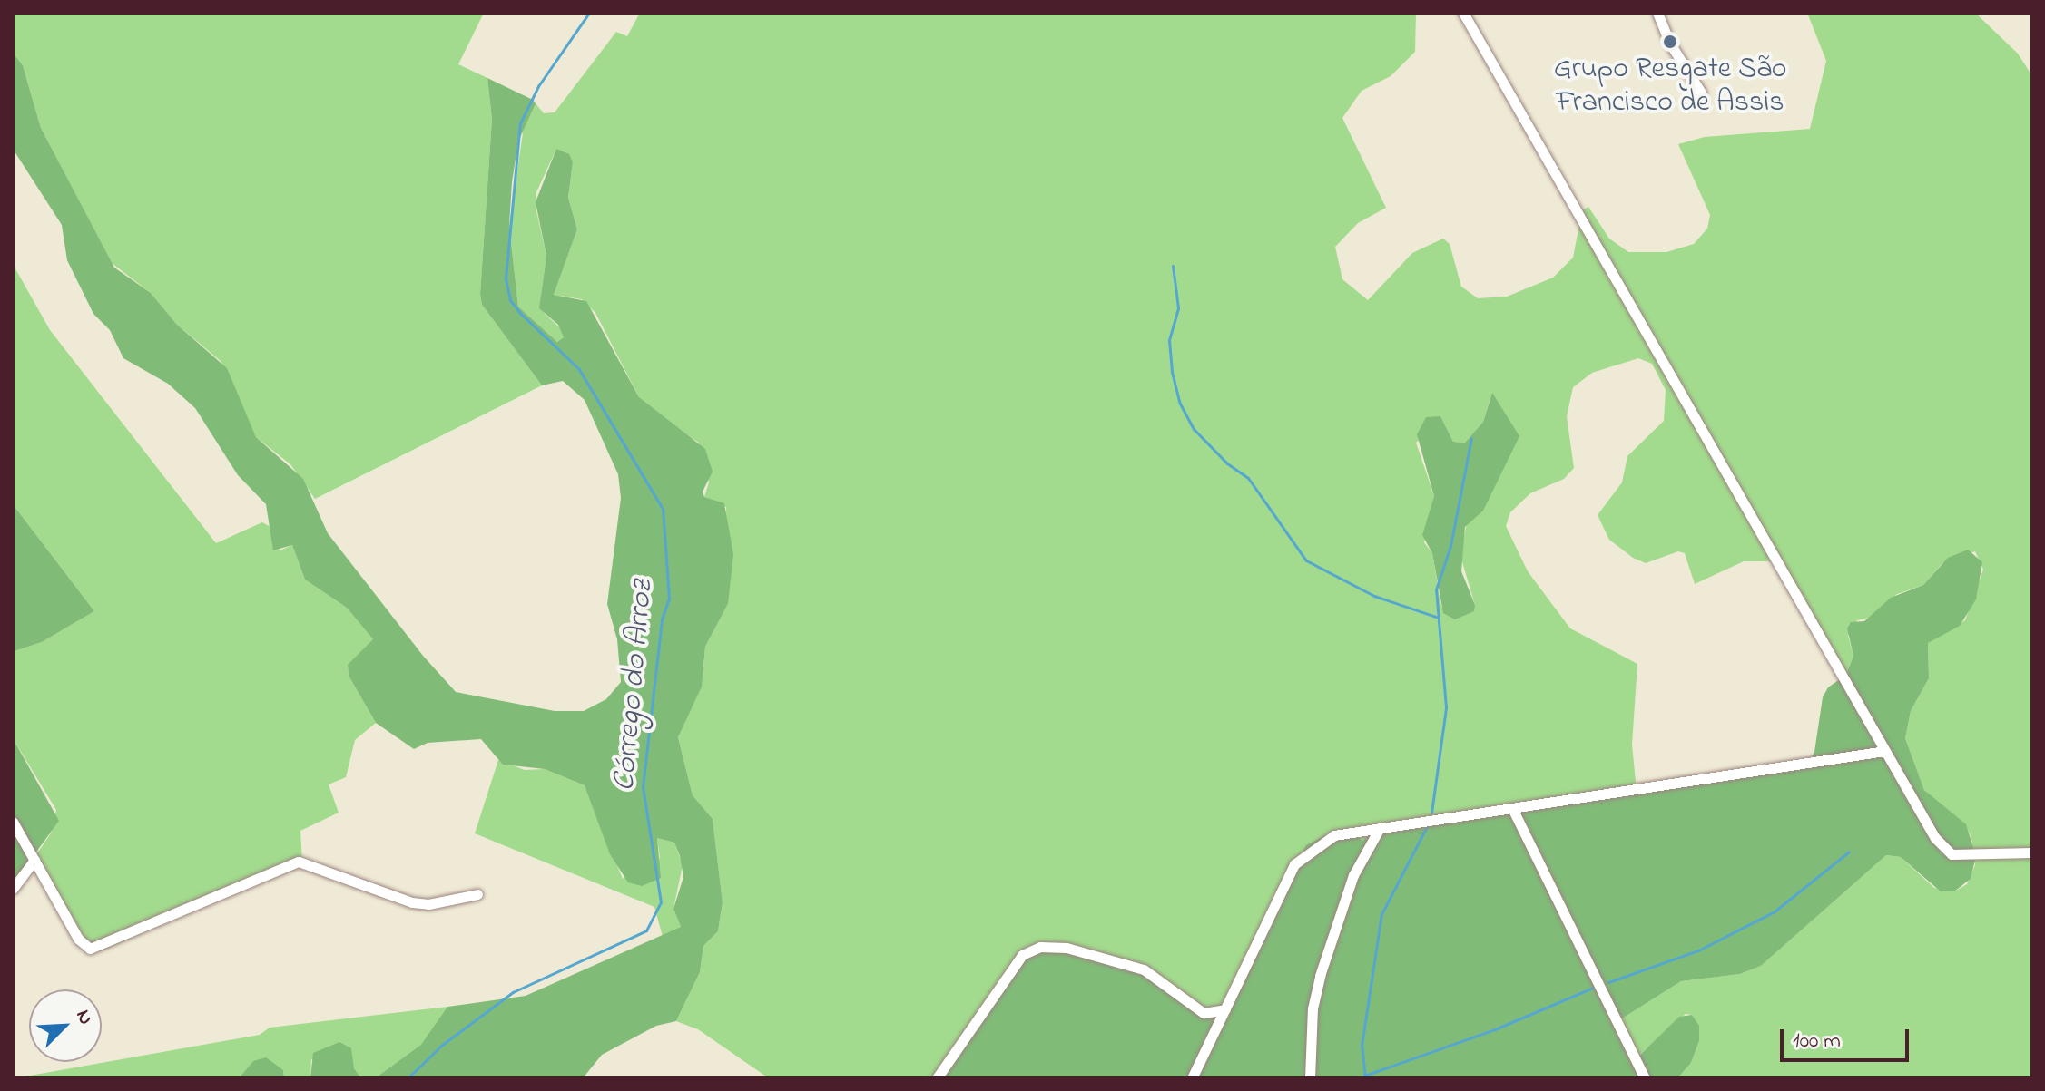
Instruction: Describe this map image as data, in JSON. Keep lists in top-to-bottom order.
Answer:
{
  "water": ["Córrego do Arroz"],
  "places": ["Grupo Resgate São Francisco de Assis"],
  "scale_bar": "100 m",
  "north": "top right"
}
